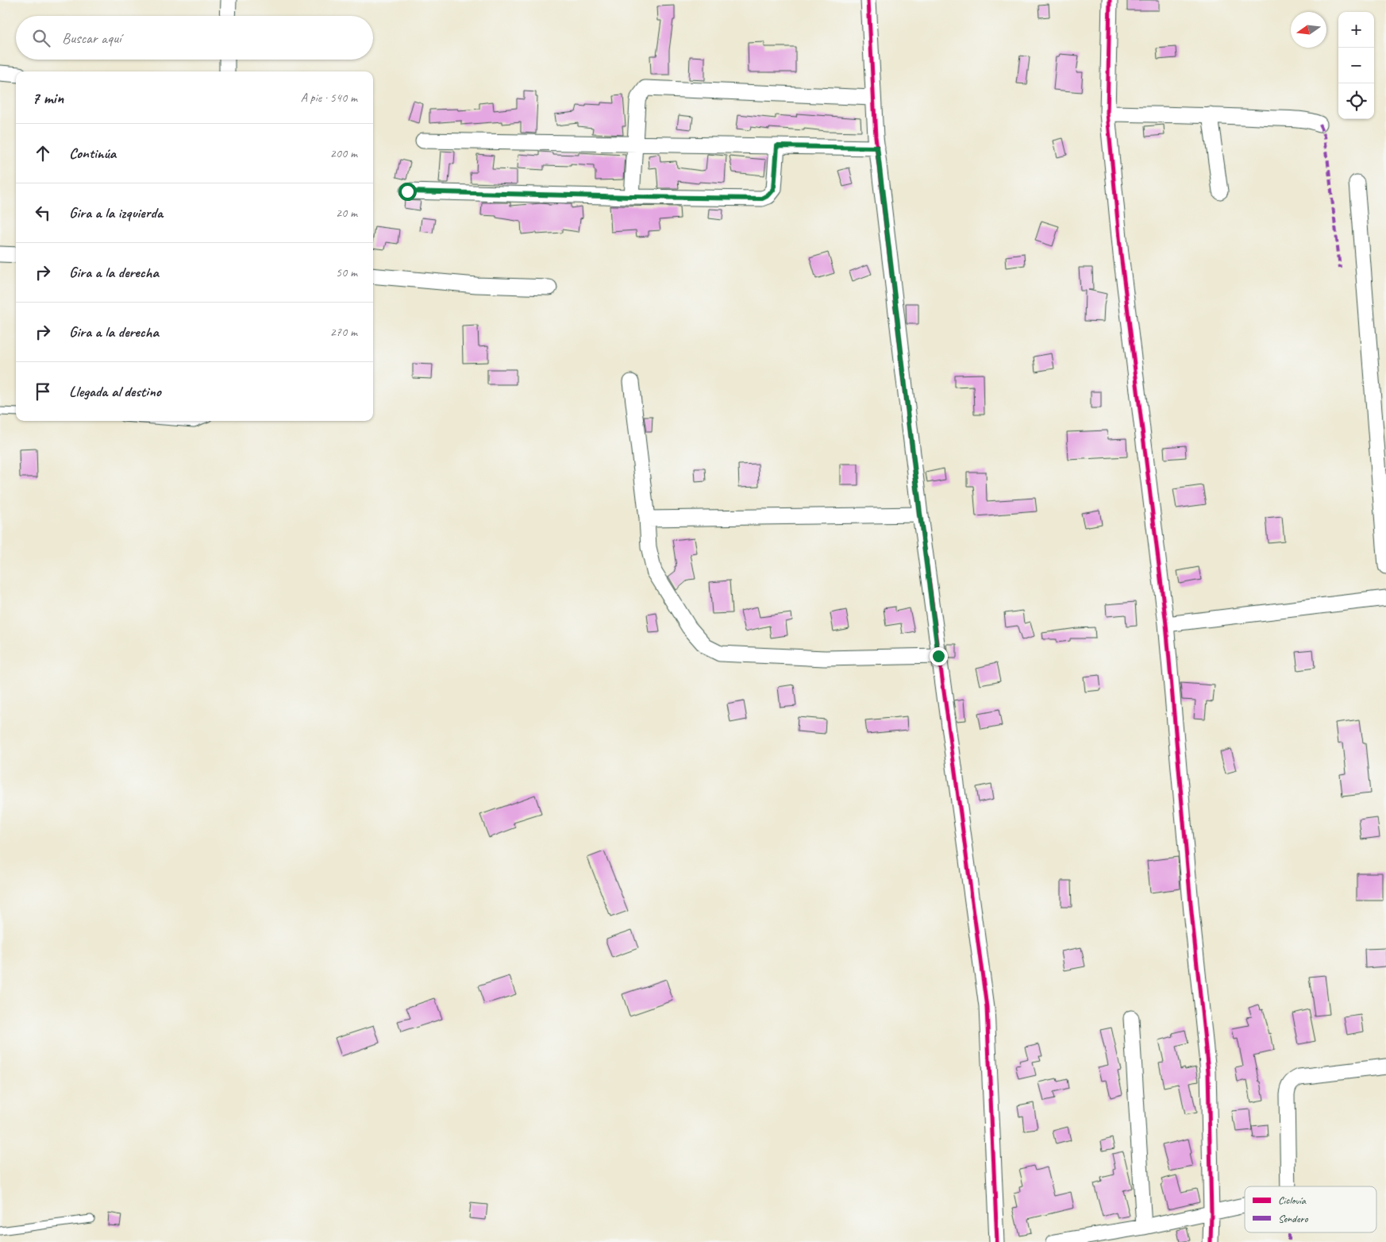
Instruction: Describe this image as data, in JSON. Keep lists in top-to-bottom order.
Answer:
{
  "legend": ["Ciclovía", "Sendero"],
  "north": "left",
  "page": {
    "map_buttons": ["+", "−"],
    "search": "Buscar aquí",
    "heading": ["7 min", "A pie · 540 m"],
    "list": [
      ["Continúa", "200 m"],
      ["Gira a la izquierda", "20 m"],
      ["Gira a la derecha", "50 m"],
      ["Gira a la derecha", "270 m"],
      "Llegada al destino"
    ]
  }
}
